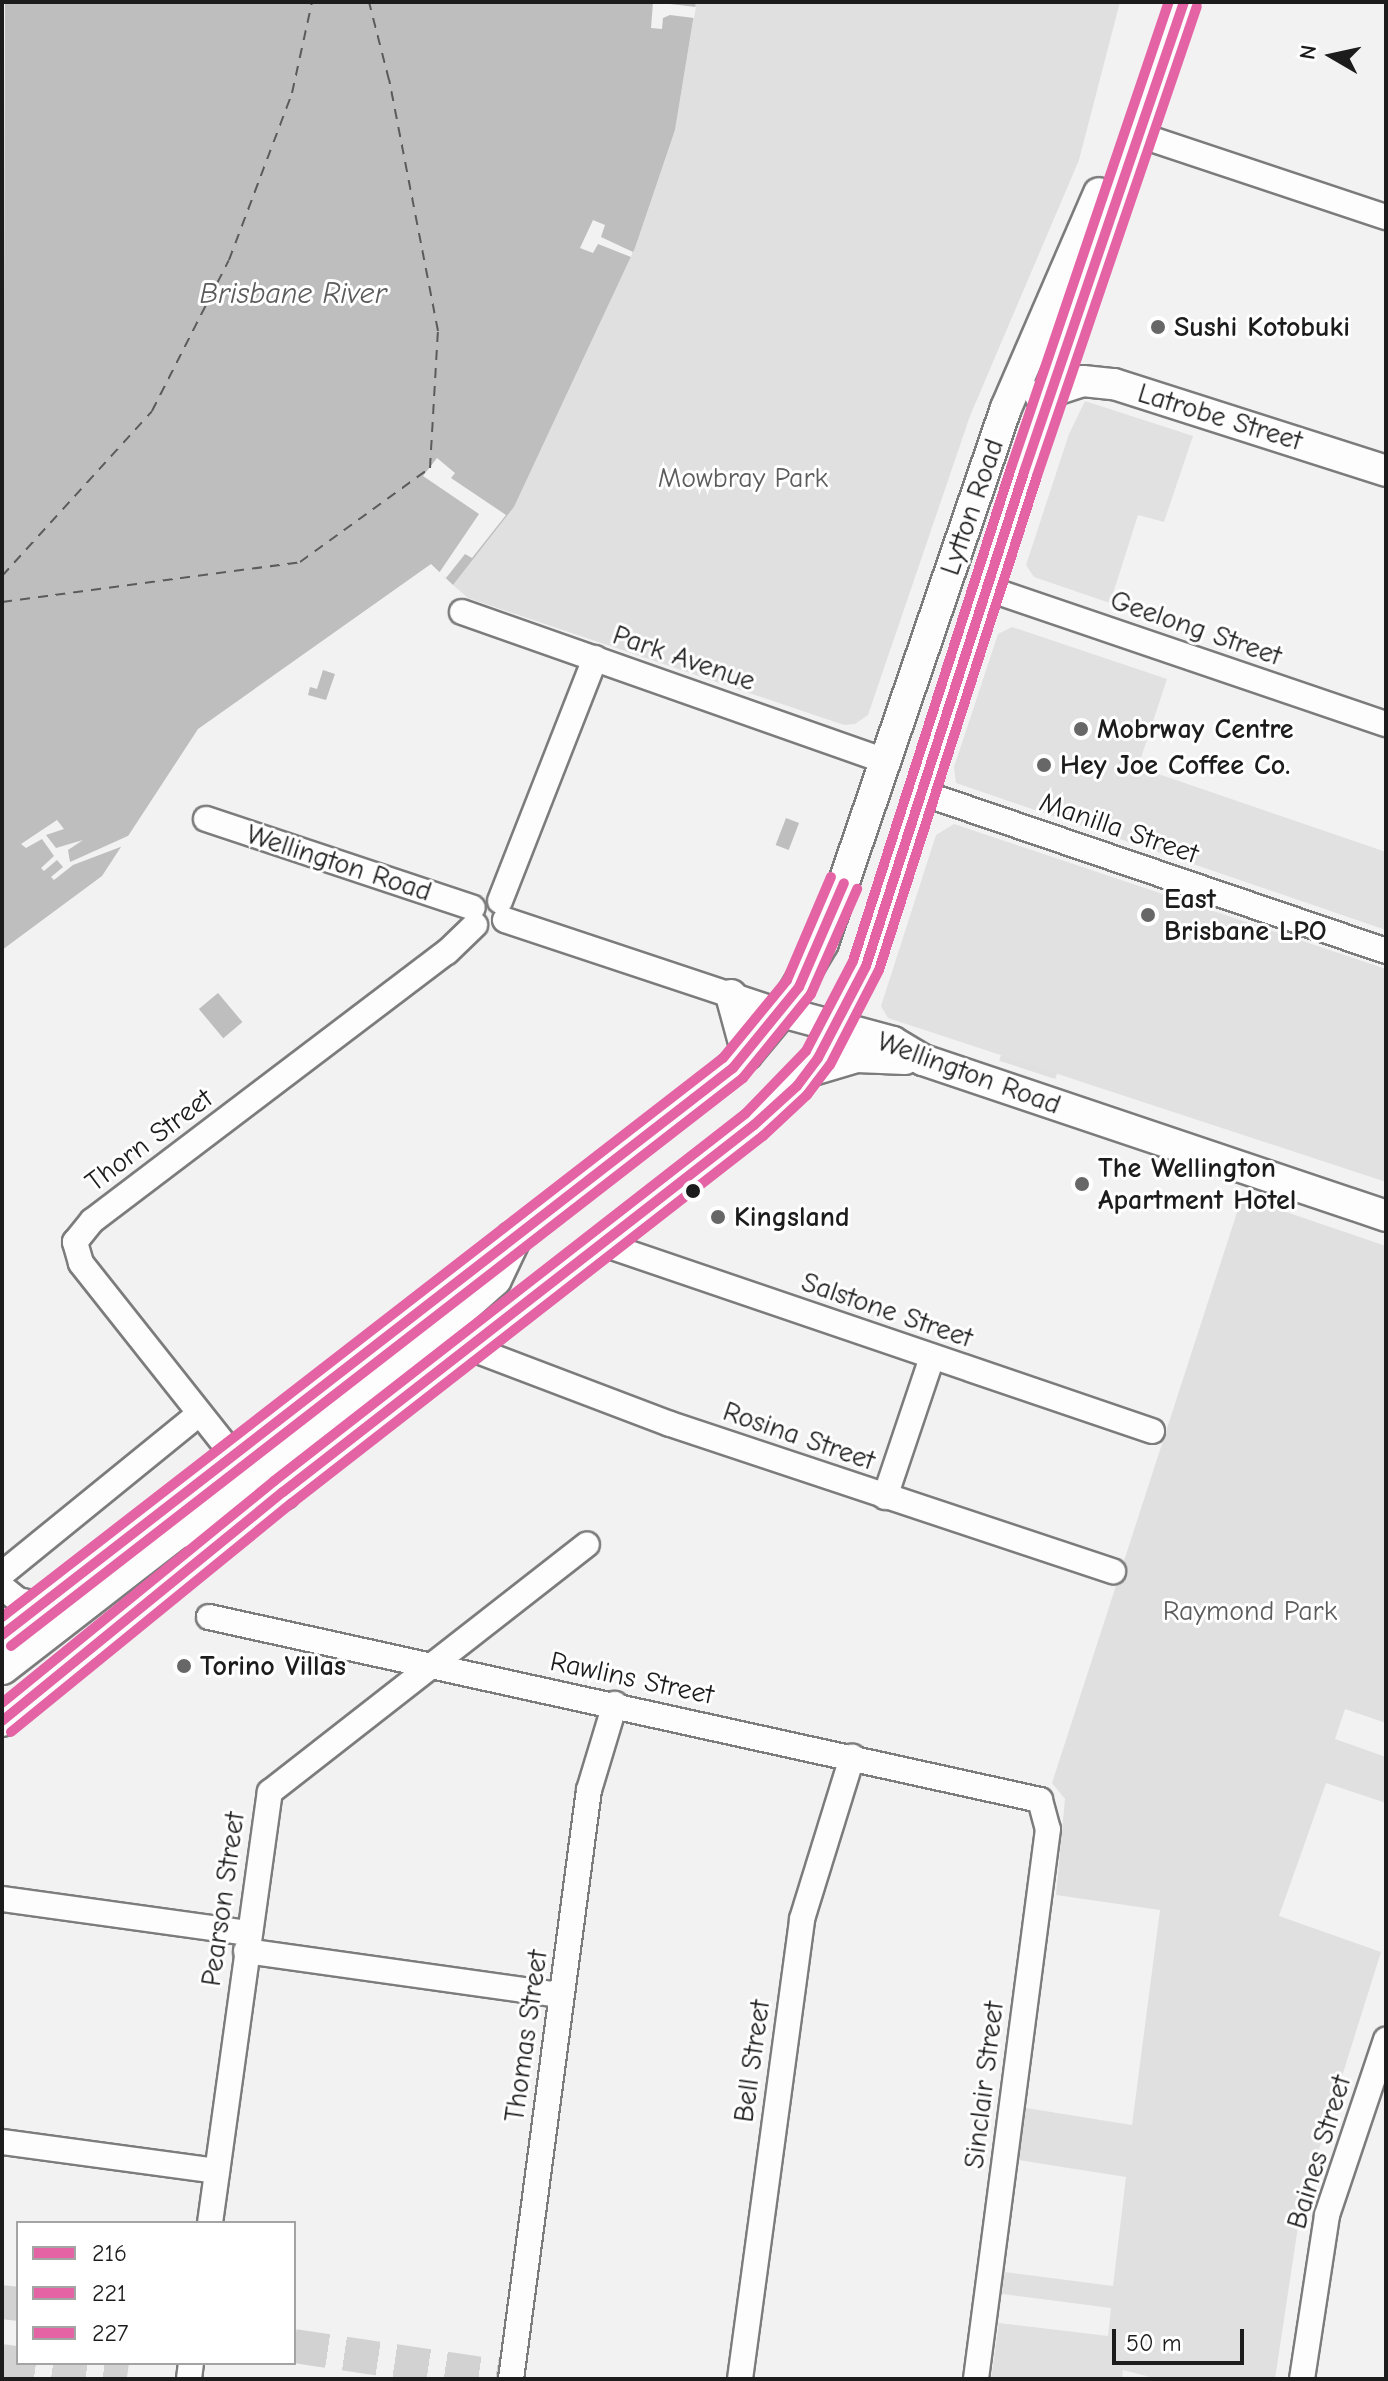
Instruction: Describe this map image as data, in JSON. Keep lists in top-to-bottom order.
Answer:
{
  "streets": {
    "main road": ["Latrobe Street", "Lytton Road", "Wellington Road"],
    "street": [
      "Geelong Street",
      "Park Avenue",
      "Manilla Street",
      "Thorn Street",
      "Salstone Street",
      "Rosina Street",
      "Rawlins Street",
      "Pearson Street",
      "Thomas Street",
      "Bell Street",
      "Sinclair Street",
      "Baines Street"
    ]
  },
  "crossings": [
    ["Latrobe Street", "Lytton Road"],
    ["Lytton Road", "Geelong Street"],
    ["Lytton Road", "Park Avenue"],
    ["Lytton Road", "Manilla Street"],
    ["Lytton Road", "Wellington Road"],
    ["Lytton Road", "Thorn Street"],
    ["Lytton Road", "Salstone Street"],
    ["Lytton Road", "Rosina Street"],
    ["Wellington Road", "Thorn Street"],
    ["Rawlins Street", "Pearson Street"],
    ["Rawlins Street", "Thomas Street"],
    ["Rawlins Street", "Bell Street"],
    ["Rawlins Street", "Sinclair Street"]
  ],
  "water": ["Brisbane River"],
  "parks": ["Mowbray Park", "Raymond Park"],
  "places": [
    "Sushi Kotobuki",
    "Mobrway Centre",
    "Hey Joe Coffee Co.",
    "East Brisbane LPO",
    "The Wellington Apartment Hotel",
    "Kingsland",
    "Torino Villas"
  ],
  "lines": ["transit line 216", "transit line 227", "transit line 221"],
  "legend": ["216", "221", "227"],
  "scale_bar": "50 m",
  "north": "left"
}
